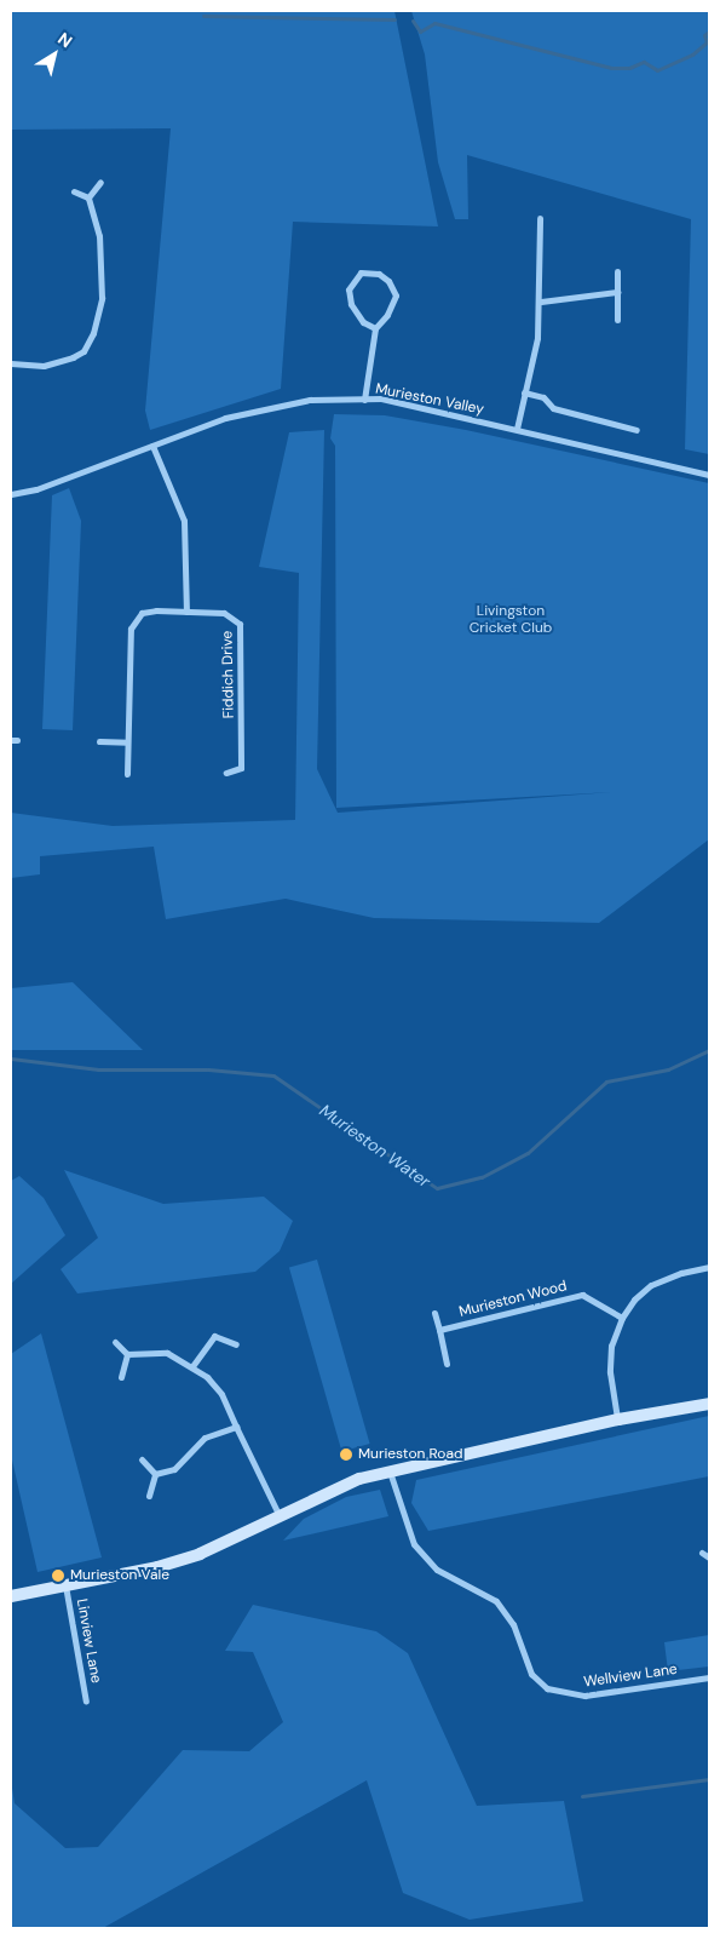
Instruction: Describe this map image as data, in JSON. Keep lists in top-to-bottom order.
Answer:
{
  "streets": {
    "street": [
      "Murieston Valley",
      "Fiddich Drive",
      "Murieston Wood",
      "Linview Lane",
      "Wellview Lane"
    ]
  },
  "water": ["Murieston Water"],
  "parks": ["Livingston Cricket Club"],
  "places": ["Murieston Road", "Murieston Vale"],
  "north": "top right"
}
